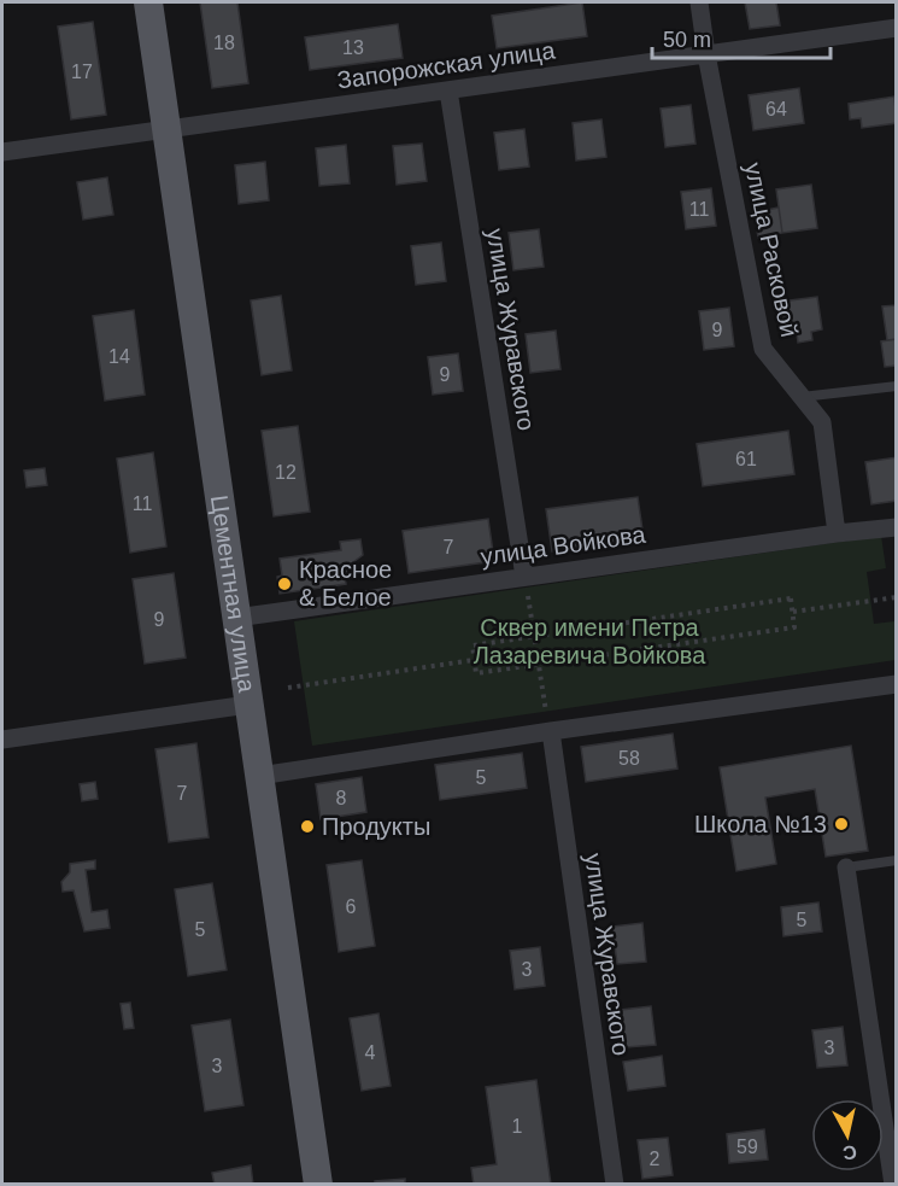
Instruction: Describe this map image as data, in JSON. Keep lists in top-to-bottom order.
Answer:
{
  "streets": {
    "main road": ["Цементная улица"],
    "street": [
      "Запорожская улица",
      "улица Расковой",
      "улица Журавского",
      "улица Войкова"
    ]
  },
  "crossings": [
    ["Запорожская улица", "улица Расковой"],
    ["Запорожская улица", "улица Журавского"],
    ["Запорожская улица", "Цементная улица"],
    ["улица Расковой", "улица Войкова"],
    ["улица Журавского", "улица Войкова"],
    ["улица Войкова", "Цементная улица"]
  ],
  "parks": ["Сквер имени Петра Лазаревича Войкова"],
  "places": ["Красное & Белое", "Школа №13", "Продукты"],
  "house_numbers": [
    "18",
    "13",
    "17",
    "64",
    "11",
    "9",
    "14",
    "9",
    "61",
    "12",
    "11",
    "7",
    "9",
    "58",
    "5",
    "7",
    "8",
    "6",
    "5",
    "5",
    "3",
    "3",
    "4",
    "3",
    "1",
    "59",
    "2"
  ],
  "scale_bar": "50 m",
  "north": "bottom"
}
